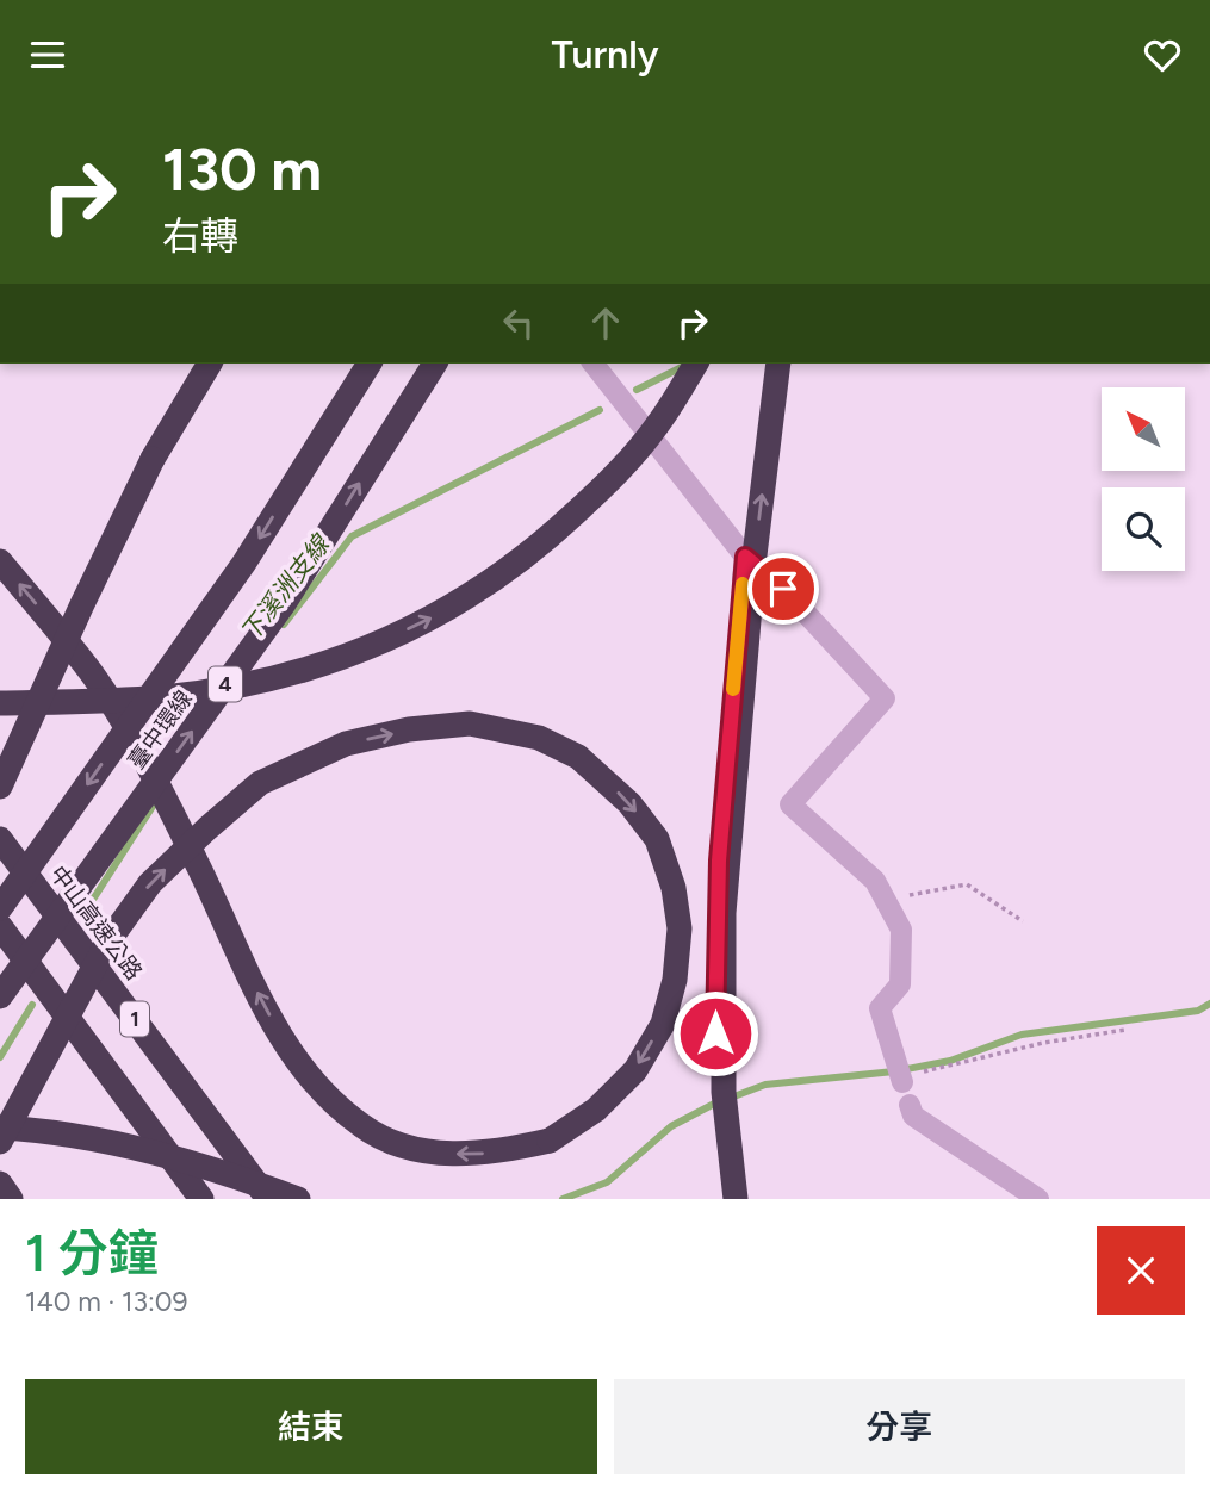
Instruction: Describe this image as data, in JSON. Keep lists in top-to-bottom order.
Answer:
{
  "streets": {
    "highway": [
      "4",
      "臺中環線",
      "中山高速公路",
      "1"
    ]
  },
  "water": ["下溪洲支線"],
  "north": "top left",
  "page": {
    "header": "Turnly",
    "turn": ["130 m", "右轉"],
    "heading": ["1 分鐘", "140 m · 13:09"],
    "buttons": ["結束", "分享"]
  }
}
